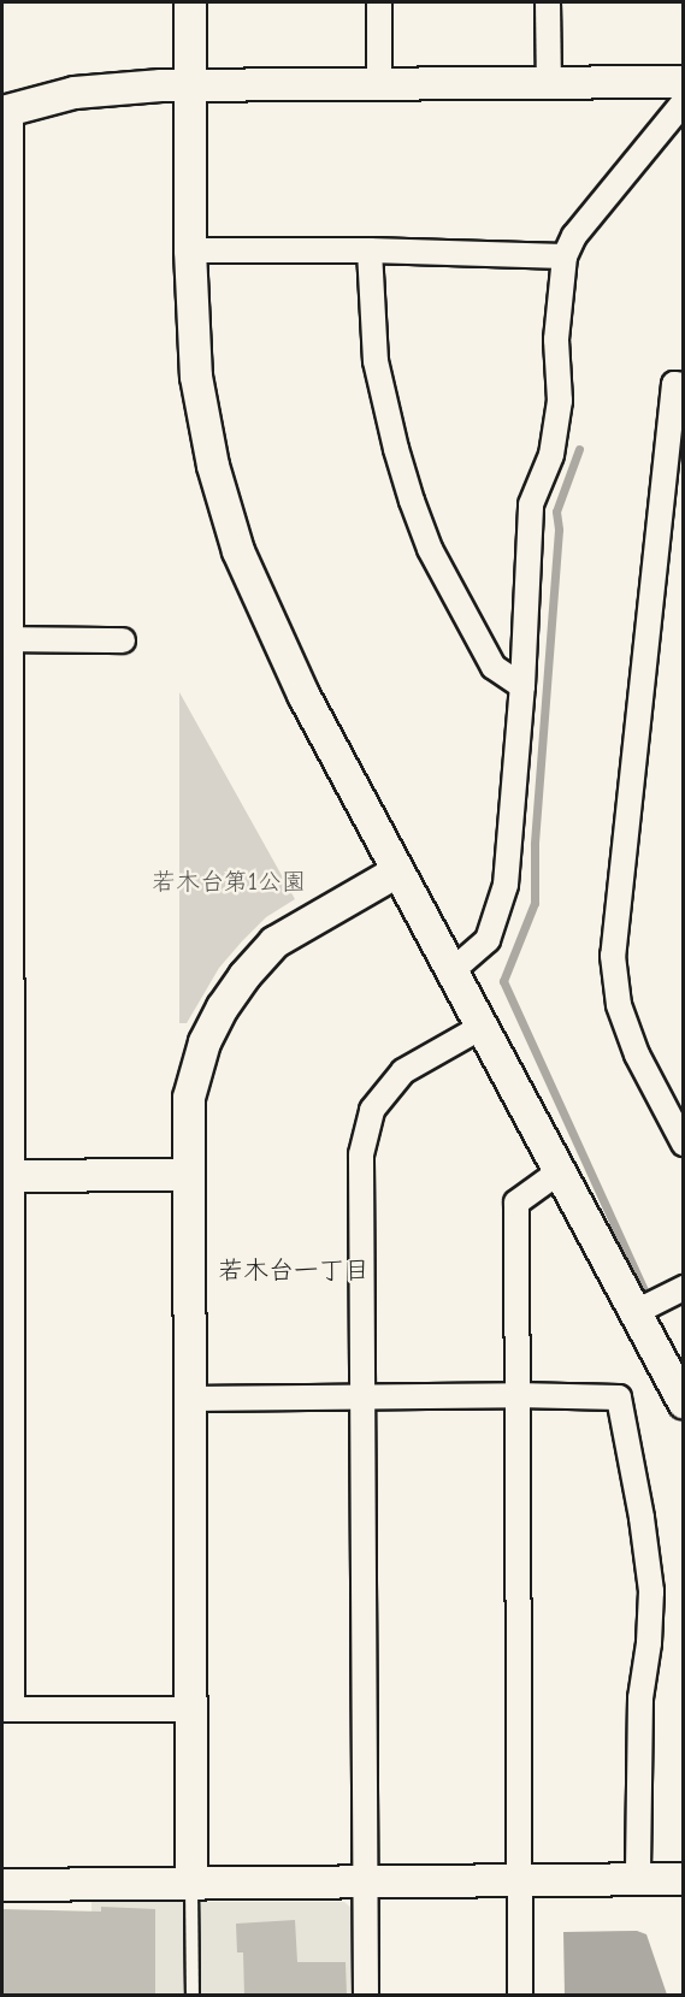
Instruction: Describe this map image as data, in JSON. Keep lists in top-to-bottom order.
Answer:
{
  "districts": ["若木台一丁目"],
  "parks": ["若木台第1公園"]
}
